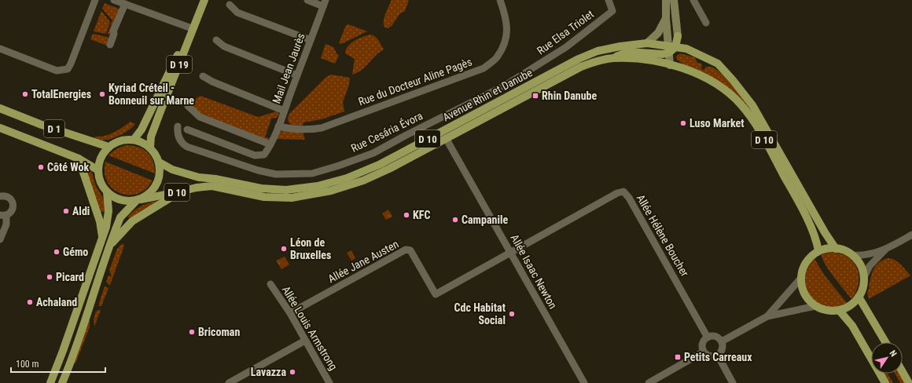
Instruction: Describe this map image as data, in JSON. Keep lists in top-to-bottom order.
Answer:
{
  "streets": {
    "main road": [
      "D 19",
      "Avenue Rhin et Danube",
      "D 1",
      "D 10"
    ],
    "street": [
      "Rue Elsa Triolet",
      "Mail Jean Jaurès",
      "Rue du Docteur Aline Pagès",
      "Rue Cesária Évora",
      "Allée Hélène Boucher",
      "Allée Jane Austen",
      "Allée Isaac Newton",
      "Allée Louis Armstrong"
    ]
  },
  "crossings": [
    ["Rue Elsa Triolet", "Rue Cesária Évora"],
    ["D 19", "Avenue Rhin et Danube"],
    ["D 19", "D 1"],
    ["Mail Jean Jaurès", "Rue du Docteur Aline Pagès"],
    ["Avenue Rhin et Danube", "D 1"],
    ["Avenue Rhin et Danube", "D 10"],
    ["Avenue Rhin et Danube", "Allée Isaac Newton"],
    ["Allée Hélène Boucher", "Allée Jane Austen"],
    ["Allée Hélène Boucher", "Allée Isaac Newton"],
    ["Allée Jane Austen", "Allée Isaac Newton"],
    ["Allée Jane Austen", "Allée Louis Armstrong"]
  ],
  "places": {
    "other": [
      "TotalEnergies",
      "Kyriad Créteil - Bonneuil sur Marne",
      "Luso Market",
      "Côté Wok",
      "Aldi",
      "KFC",
      "Campanile",
      "Léon de Bruxelles",
      "Gémo",
      "Picard",
      "Achaland",
      "Cdc Habitat Social",
      "Bricoman",
      "Lavazza"
    ],
    "transit": ["Rhin Danube", "Petits Carreaux"]
  },
  "scale_bar": "100 m",
  "north": "top right"
}
